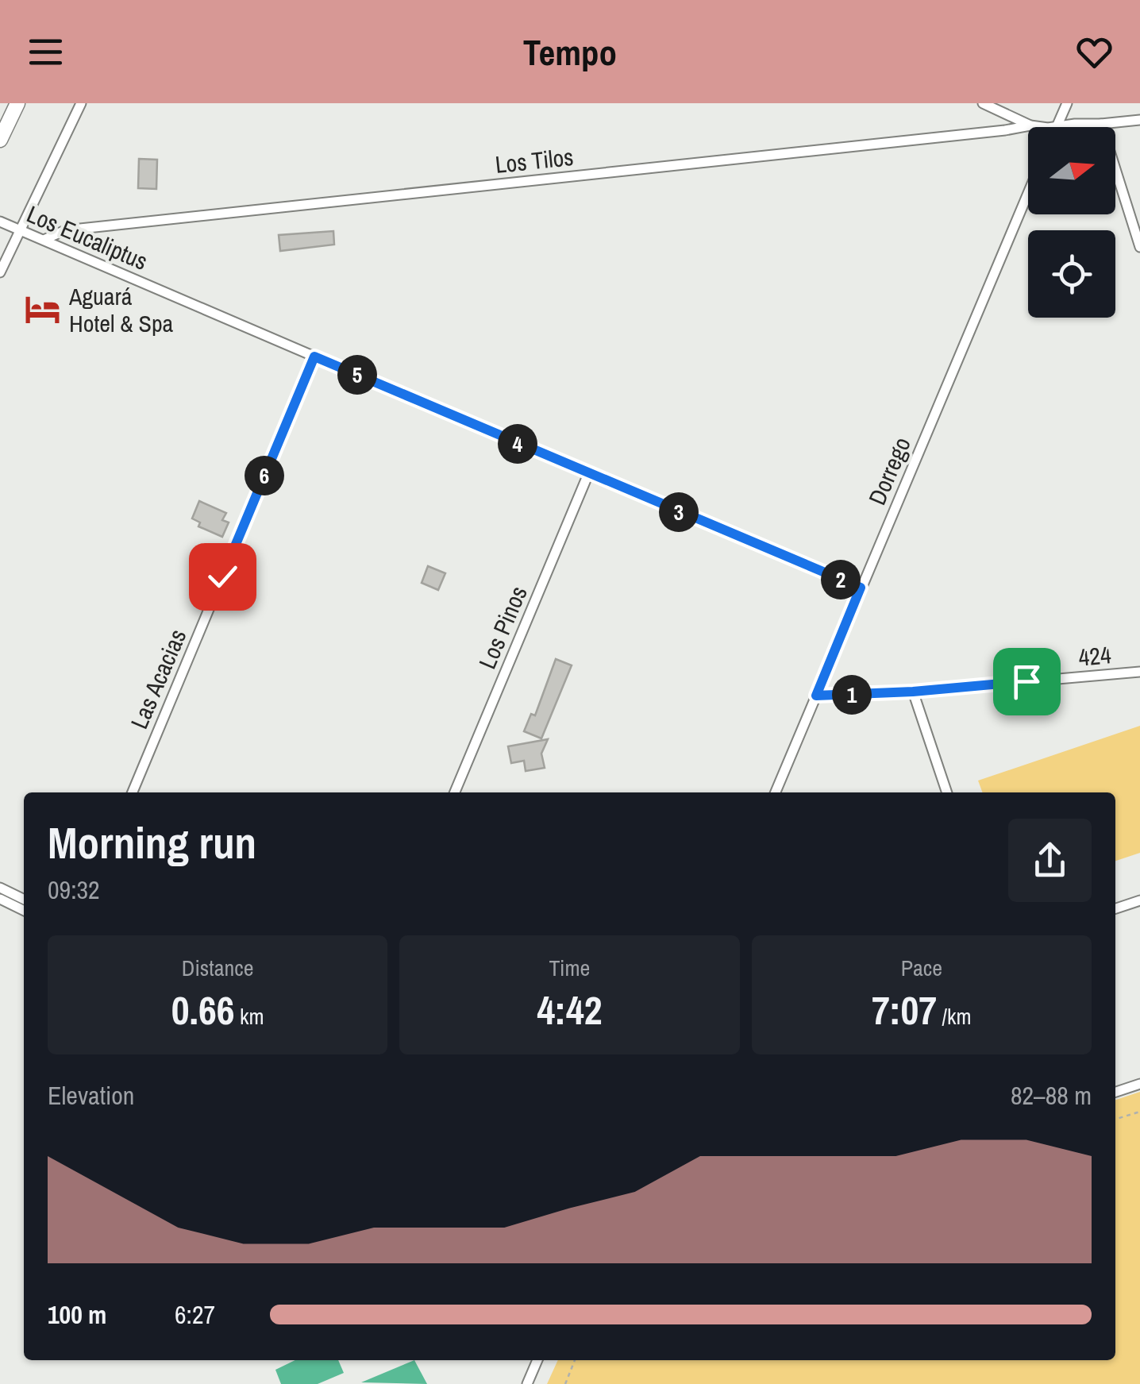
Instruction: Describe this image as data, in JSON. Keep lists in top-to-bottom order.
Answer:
{
  "streets": {
    "street": [
      "Los Tilos",
      "Los Eucaliptus",
      "Dorrego",
      "Los Pinos",
      "424",
      "Las Acacias"
    ]
  },
  "crossings": [
    ["Los Tilos", "Los Eucaliptus"],
    ["Los Eucaliptus", "Dorrego"],
    ["Los Eucaliptus", "Los Pinos"],
    ["Los Eucaliptus", "Las Acacias"],
    ["Dorrego", "424"]
  ],
  "places": {
    "hotel": ["Aguará Hotel & Spa"]
  },
  "north": "right",
  "page": {
    "header": "Tempo",
    "pins": [
      "5",
      "4",
      "6",
      "3",
      "2",
      "1"
    ],
    "heading": ["Morning run", "09:32"],
    "stats": [
      ["Distance", "0.66 km"],
      ["Time", "4:42"],
      ["Pace", "7:07 /km"]
    ],
    "chart": ["Elevation", "82–88 m"],
    "list": [
      {
        "name": "100 m",
        "note": "6:27"
      }
    ]
  }
}
